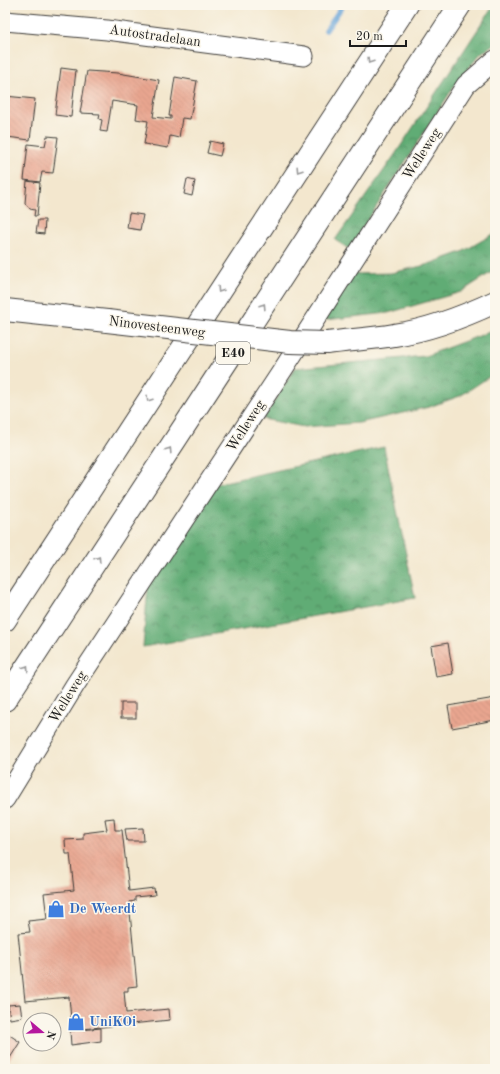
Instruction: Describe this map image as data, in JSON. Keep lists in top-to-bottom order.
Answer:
{
  "streets": {
    "main road": ["Ninovesteenweg", "E40"],
    "street": ["Autostradelaan", "Welleweg"]
  },
  "places": {
    "shop": ["De Weerdt", "UniKOi"]
  },
  "scale_bar": "20 m",
  "north": "right"
}
